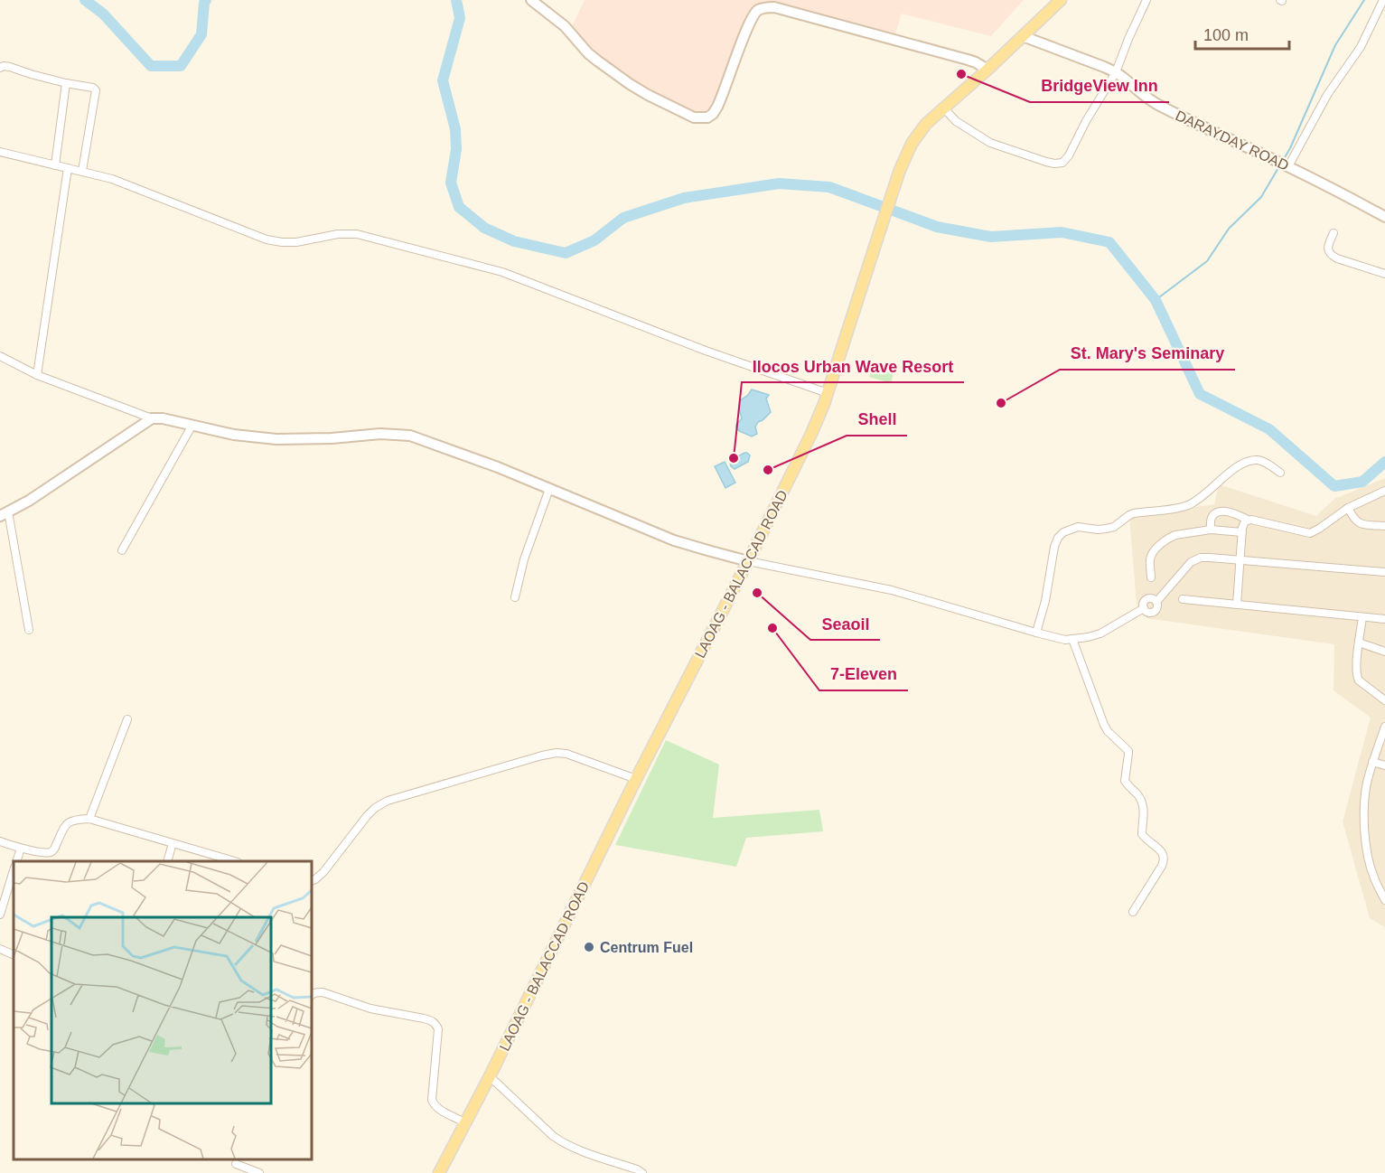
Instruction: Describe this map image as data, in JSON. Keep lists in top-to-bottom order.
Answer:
{
  "streets": {
    "main road": ["LAOAG - BALACCAD ROAD"],
    "street": ["DARAYDAY ROAD"]
  },
  "crossings": [
    ["DARAYDAY ROAD", "LAOAG - BALACCAD ROAD"]
  ],
  "places": [
    "BridgeView Inn",
    "St. Mary's Seminary",
    "Ilocos Urban Wave Resort",
    "Shell",
    "Seaoil",
    "7-Eleven",
    "Centrum Fuel"
  ],
  "scale_bar": "100 m"
}
